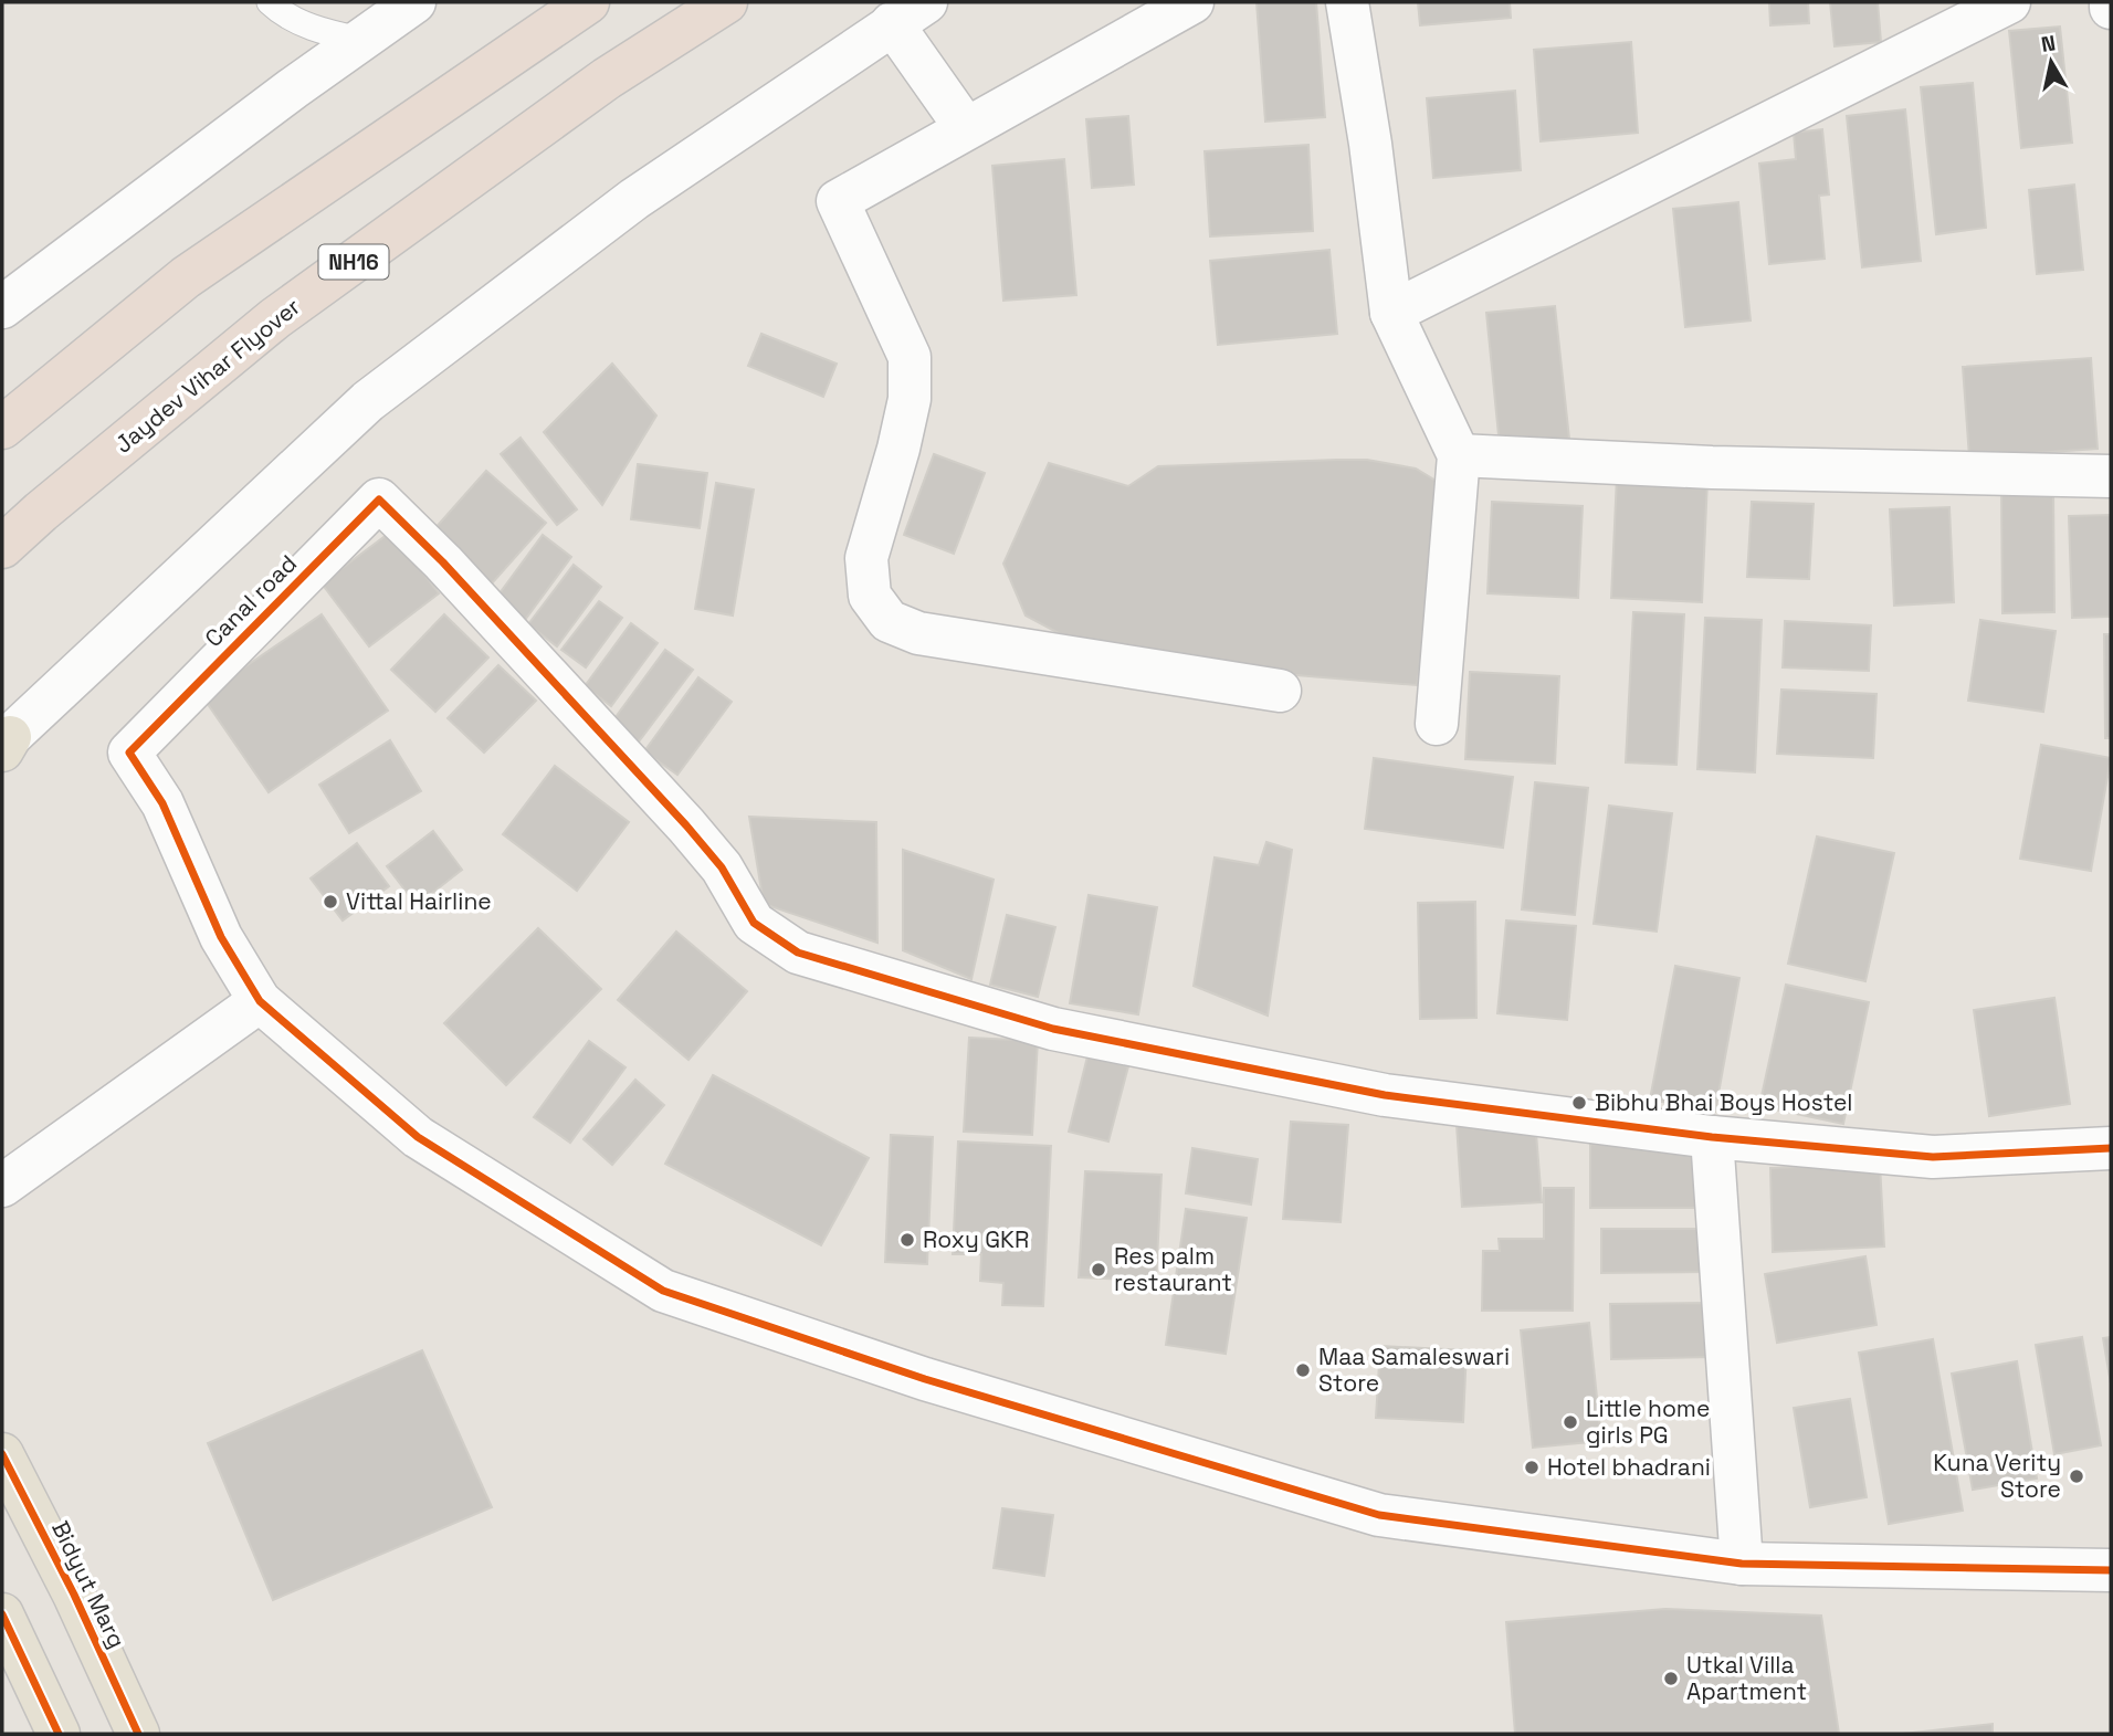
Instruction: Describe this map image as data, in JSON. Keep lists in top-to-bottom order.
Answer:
{
  "streets": {
    "highway": ["NH16", "Jaydev Vihar Flyover"],
    "main road": ["Bidyut Marg"],
    "street": ["Canal road"]
  },
  "places": [
    "Vittal Hairline",
    "Bibhu Bhai Boys Hostel",
    "Roxy GKR",
    "Res palm restaurant",
    "Maa Samaleswari Store",
    "Little home girls PG",
    "Hotel bhadrani",
    "Kuna Verity Store",
    "Utkal Villa Apartment"
  ],
  "north": "top"
}
